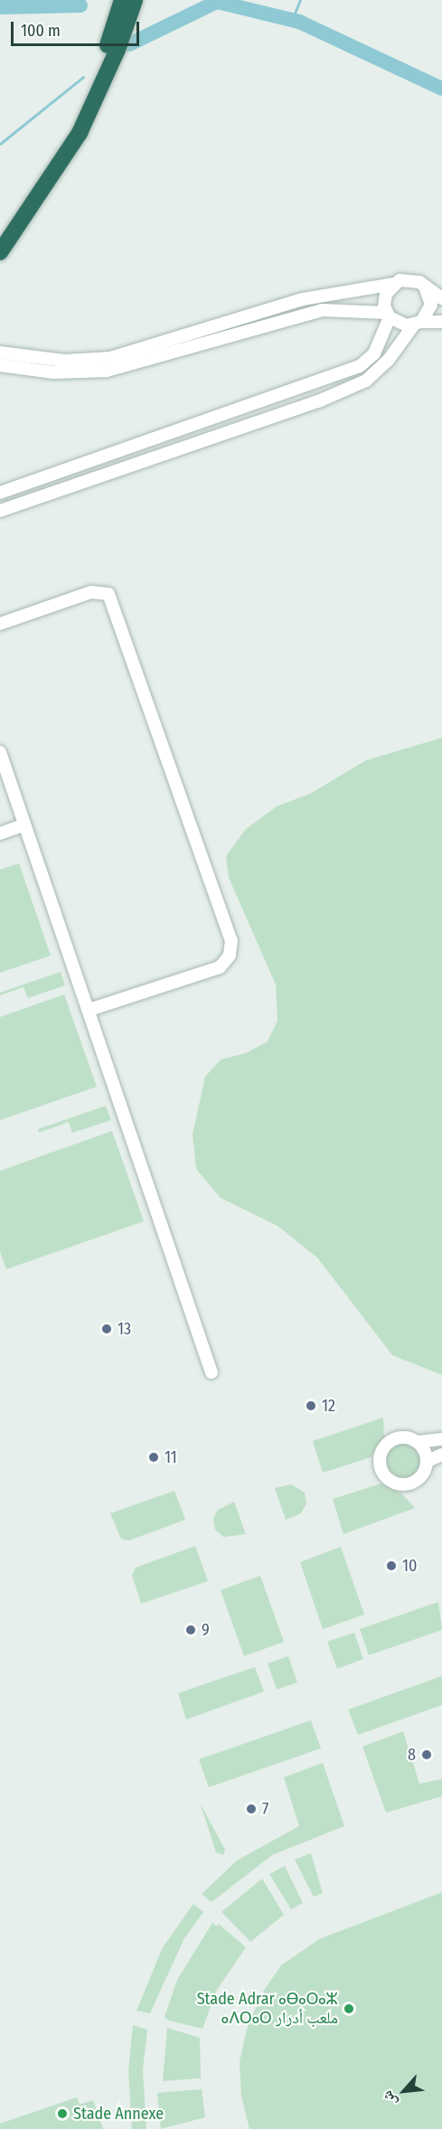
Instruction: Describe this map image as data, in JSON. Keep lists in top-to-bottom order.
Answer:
{
  "places": [
    "13",
    "12",
    "11",
    "10",
    "9",
    "8",
    "7",
    "Stade Adrar ⴰⴱⴰⵔⴰⵣ ⴰⴷⵔⴰⵔ ملعب أدرار",
    "Stade Annexe"
  ],
  "scale_bar": "100 m",
  "north": "bottom left"
}
